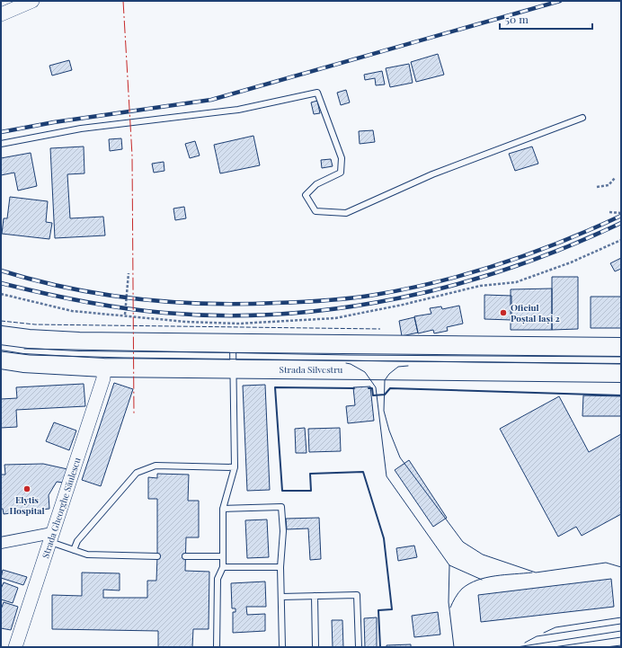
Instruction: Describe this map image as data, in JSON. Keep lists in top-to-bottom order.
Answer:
{
  "streets": {
    "main road": ["Strada Silvestru"],
    "street": ["Strada Gheorghe Săulescu"]
  },
  "crossings": [
    ["Strada Silvestru", "Strada Gheorghe Săulescu"]
  ],
  "places": ["Oficiul Poștal Iași 2", "Elytis Hospital"],
  "scale_bar": "50 m"
}
